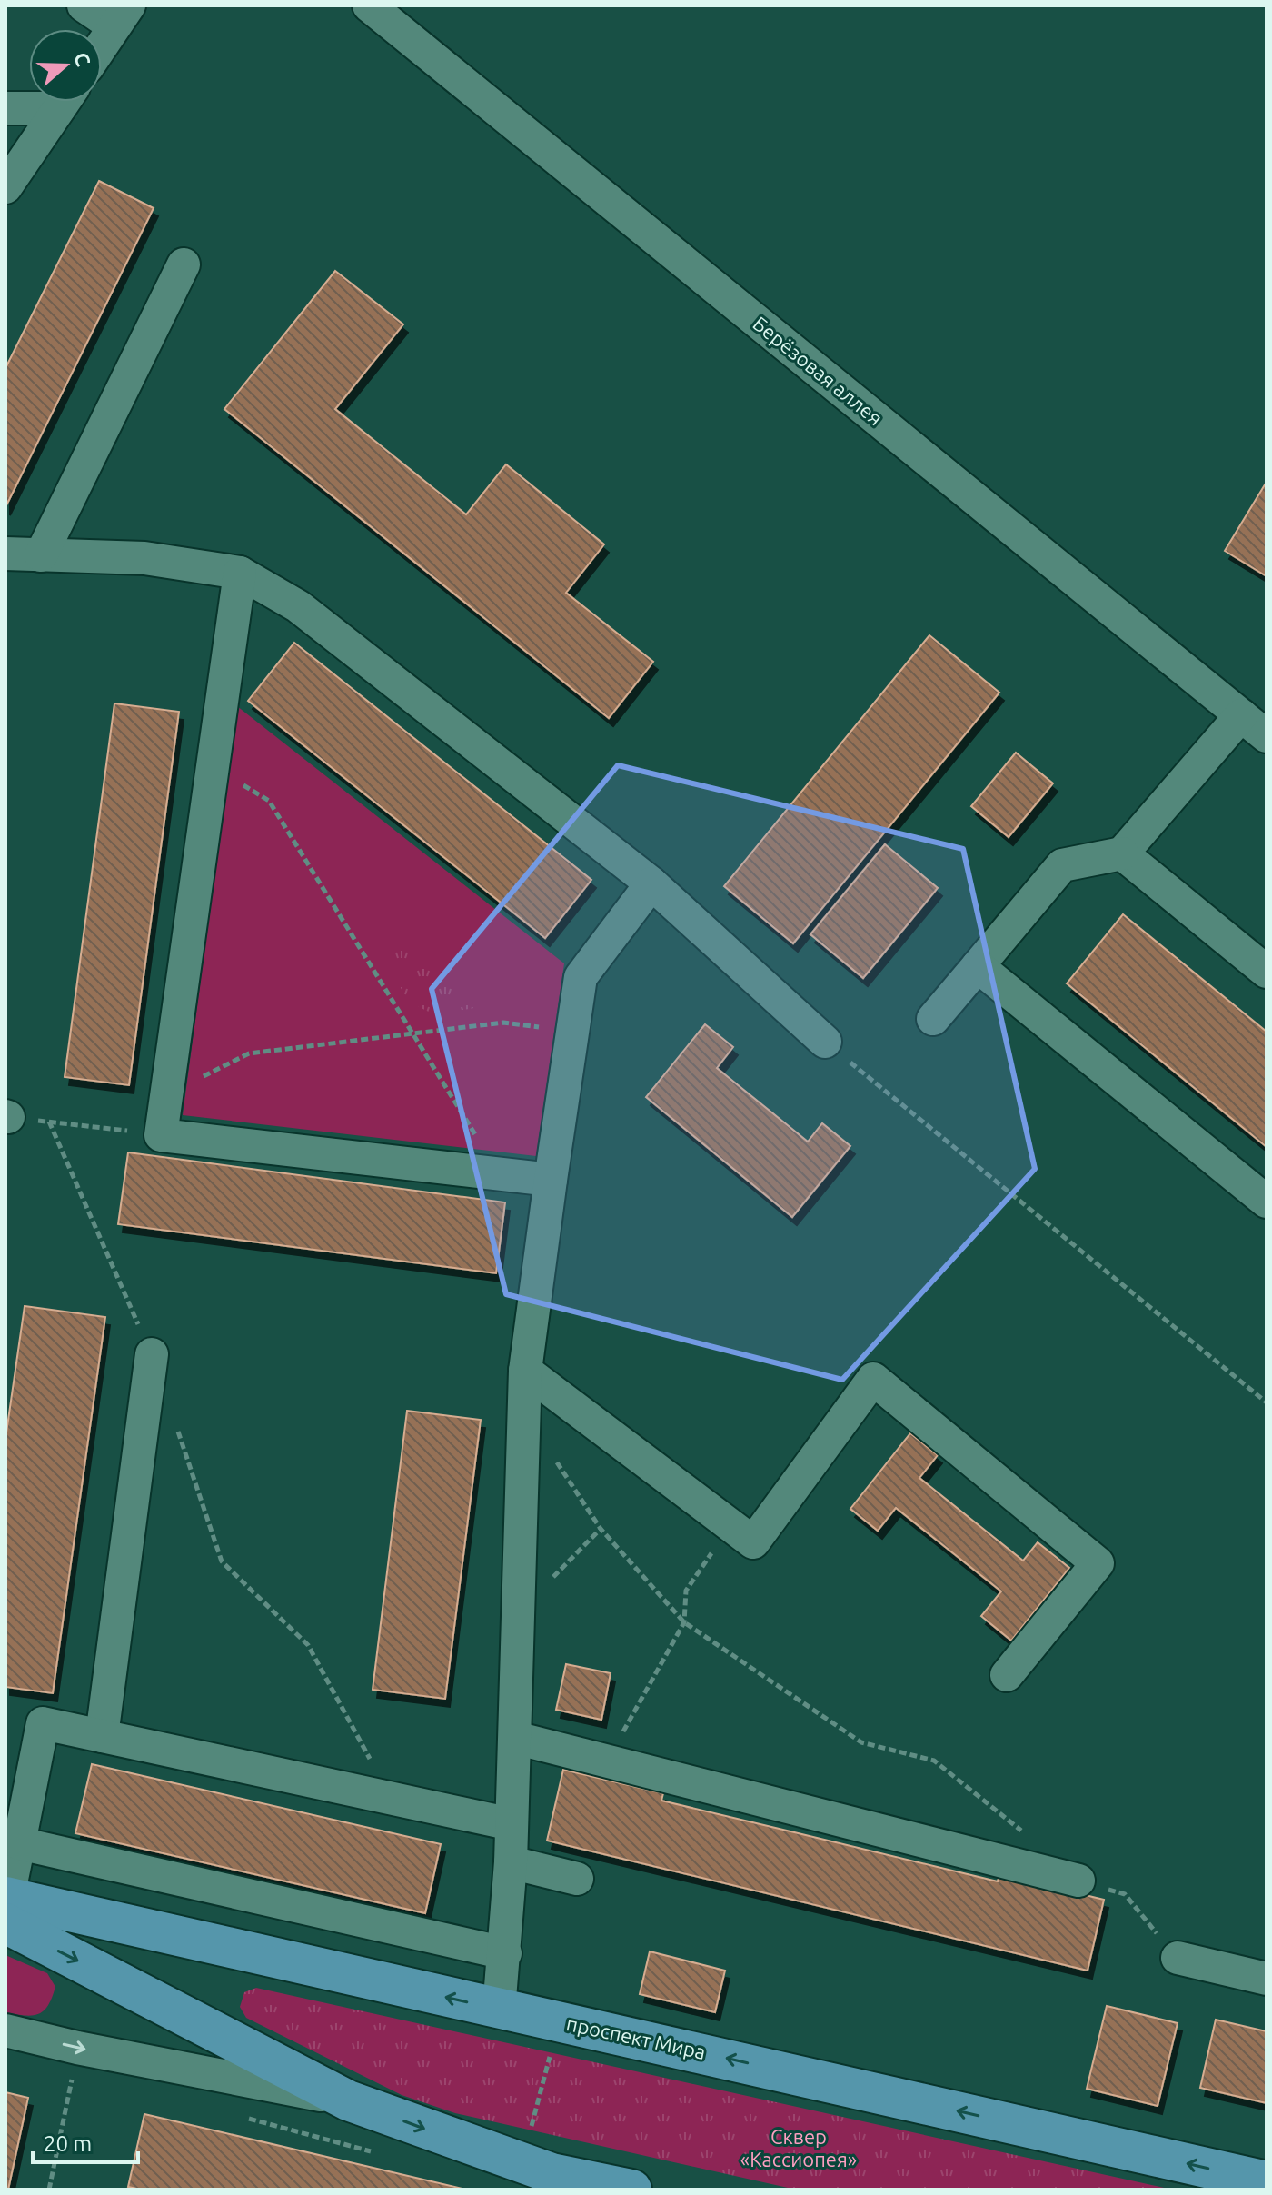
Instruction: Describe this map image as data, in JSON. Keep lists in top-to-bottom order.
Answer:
{
  "streets": {
    "main road": ["проспект Мира"],
    "street": ["Берёзовая аллея"]
  },
  "parks": ["Сквер «Кассиопея»"],
  "scale_bar": "20 m",
  "north": "right"
}
